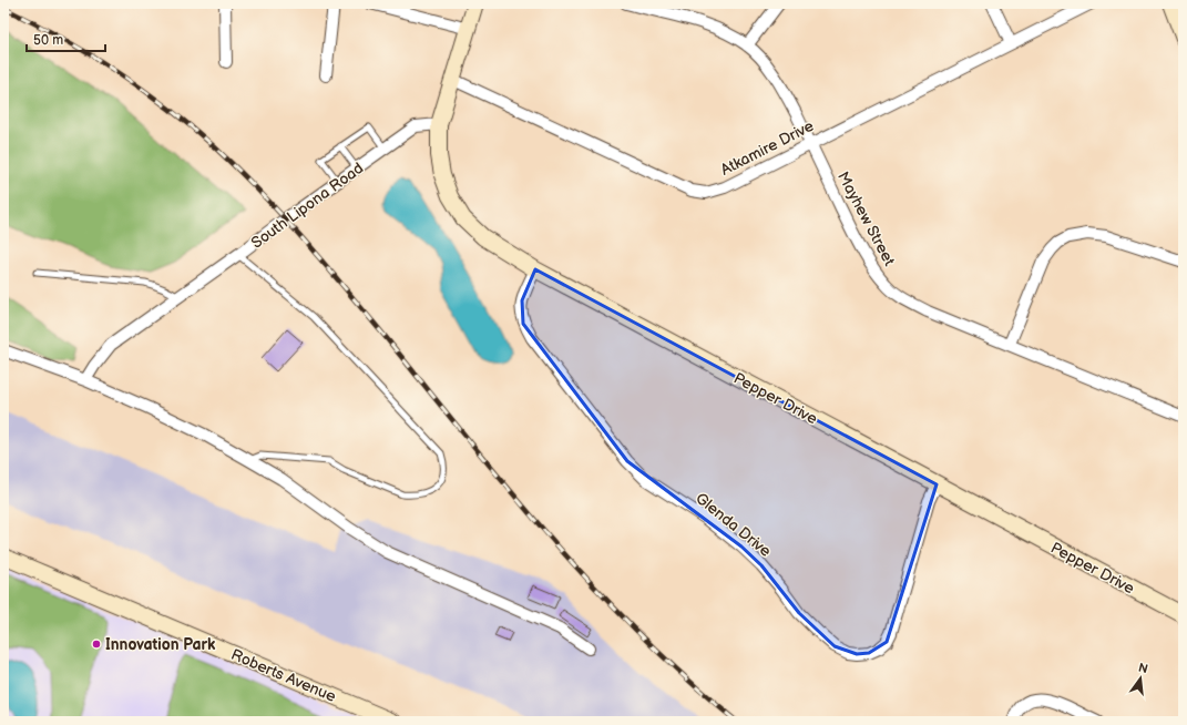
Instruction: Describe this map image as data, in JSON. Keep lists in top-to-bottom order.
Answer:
{
  "streets": {
    "street": [
      "Atkamire Drive",
      "South Lipona Road",
      "Mayhew Street",
      "Pepper Drive",
      "Glenda Drive",
      "Roberts Avenue"
    ]
  },
  "crossings": [
    ["Atkamire Drive", "Mayhew Street"],
    ["South Lipona Road", "Pepper Drive"],
    ["Pepper Drive", "Glenda Drive"]
  ],
  "places": ["Innovation Park"],
  "scale_bar": "50 m",
  "north": "top"
}
